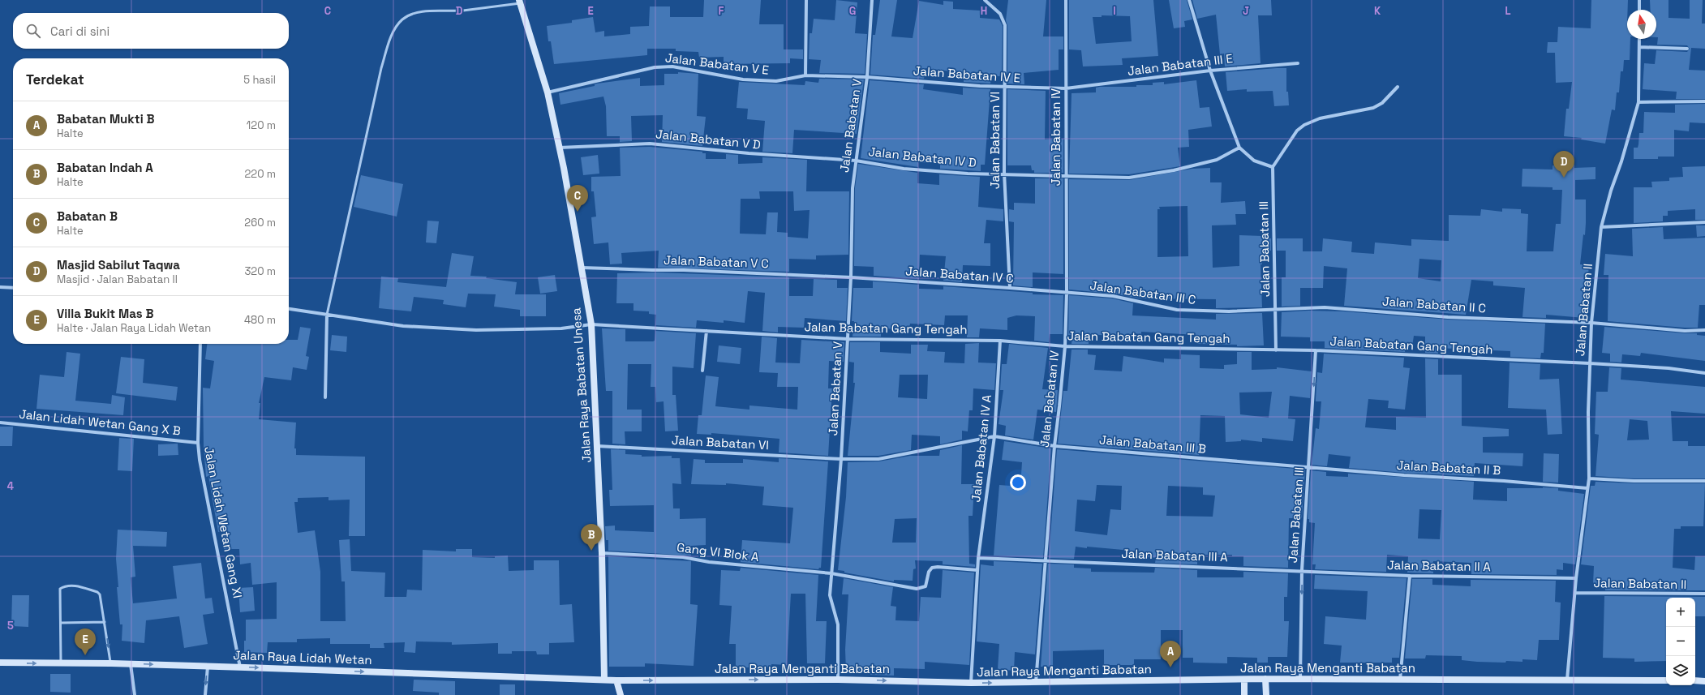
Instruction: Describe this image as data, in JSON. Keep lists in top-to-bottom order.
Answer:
{
  "streets": {
    "main road": ["Jalan Raya Babatan Unesa", "Jalan Raya Lidah Wetan", "Jalan Raya Menganti Babatan"],
    "street": [
      "Jalan Babatan V E",
      "Jalan Babatan III E",
      "Jalan Babatan IV E",
      "Jalan Babatan V",
      "Jalan Babatan IV",
      "Jalan Babatan V D",
      "Jalan Babatan VI",
      "Jalan Babatan IV D",
      "Jalan Babatan III",
      "Jalan Babatan V C",
      "Jalan Babatan IV C",
      "Jalan Babatan III C",
      "Jalan Babatan II C",
      "Jalan Babatan II",
      "Jalan Babatan Gang Tengah",
      "Jalan Lidah Wetan Gang X B",
      "Jalan Babatan III B",
      "Jalan Babatan IV A",
      "Jalan Babatan II B",
      "Jalan Lidah Wetan Gang XI",
      "Gang VI Blok A",
      "Jalan Babatan III A",
      "Jalan Babatan II A"
    ]
  },
  "crossings": [
    ["Jalan Babatan V E", "Jalan Babatan IV E"],
    ["Jalan Babatan V E", "Jalan Babatan V"],
    ["Jalan Babatan V E", "Jalan Raya Babatan Unesa"],
    ["Jalan Babatan III E", "Jalan Babatan IV E"],
    ["Jalan Babatan III E", "Jalan Babatan IV"],
    ["Jalan Babatan IV E", "Jalan Babatan V"],
    ["Jalan Babatan IV E", "Jalan Babatan IV"],
    ["Jalan Babatan IV E", "Jalan Babatan VI"],
    ["Jalan Babatan V", "Jalan Babatan V D"],
    ["Jalan Babatan V", "Jalan Babatan VI"],
    ["Jalan Babatan V", "Jalan Babatan IV D"],
    ["Jalan Babatan V", "Jalan Babatan V C"],
    ["Jalan Babatan V", "Jalan Babatan IV C"],
    ["Jalan Babatan V", "Jalan Babatan Gang Tengah"],
    ["Jalan Babatan V", "Gang VI Blok A"],
    ["Jalan Babatan V", "Jalan Raya Menganti Babatan"],
    ["Jalan Babatan IV", "Jalan Babatan IV D"],
    ["Jalan Babatan IV", "Jalan Babatan IV C"],
    ["Jalan Babatan IV", "Jalan Babatan III C"],
    ["Jalan Babatan IV", "Jalan Babatan Gang Tengah"],
    ["Jalan Babatan IV", "Jalan Babatan III B"],
    ["Jalan Babatan IV", "Jalan Babatan III A"],
    ["Jalan Babatan IV", "Jalan Raya Menganti Babatan"],
    ["Jalan Babatan V D", "Jalan Babatan IV D"],
    ["Jalan Babatan V D", "Jalan Raya Babatan Unesa"],
    ["Jalan Babatan VI", "Jalan Babatan IV D"],
    ["Jalan Babatan VI", "Jalan Babatan IV C"],
    ["Jalan Babatan VI", "Jalan Raya Babatan Unesa"],
    ["Jalan Babatan VI", "Jalan Babatan III B"],
    ["Jalan Babatan VI", "Jalan Babatan IV A"],
    ["Jalan Babatan III", "Jalan Babatan III C"],
    ["Jalan Babatan III", "Jalan Babatan II C"],
    ["Jalan Babatan III", "Jalan Babatan Gang Tengah"],
    ["Jalan Babatan III", "Jalan Babatan III B"],
    ["Jalan Babatan III", "Jalan Babatan II B"],
    ["Jalan Babatan III", "Jalan Babatan III A"],
    ["Jalan Babatan III", "Jalan Babatan II A"],
    ["Jalan Babatan III", "Jalan Raya Menganti Babatan"],
    ["Jalan Babatan V C", "Jalan Babatan IV C"],
    ["Jalan Babatan V C", "Jalan Raya Babatan Unesa"],
    ["Jalan Babatan IV C", "Jalan Babatan III C"],
    ["Jalan Babatan III C", "Jalan Babatan II C"],
    ["Jalan Babatan II C", "Jalan Babatan II"],
    ["Jalan Babatan II", "Jalan Babatan Gang Tengah"],
    ["Jalan Babatan II", "Jalan Babatan II B"],
    ["Jalan Babatan II", "Jalan Babatan II A"],
    ["Jalan Babatan II", "Jalan Raya Menganti Babatan"],
    ["Jalan Babatan Gang Tengah", "Jalan Raya Babatan Unesa"],
    ["Jalan Babatan Gang Tengah", "Jalan Babatan IV A"],
    ["Jalan Raya Babatan Unesa", "Gang VI Blok A"],
    ["Jalan Raya Babatan Unesa", "Jalan Raya Lidah Wetan"],
    ["Jalan Raya Babatan Unesa", "Jalan Raya Menganti Babatan"],
    ["Jalan Lidah Wetan Gang X B", "Jalan Lidah Wetan Gang XI"],
    ["Jalan Babatan III B", "Jalan Babatan IV A"],
    ["Jalan Babatan III B", "Jalan Babatan II B"],
    ["Jalan Babatan IV A", "Jalan Raya Menganti Babatan"],
    ["Jalan Lidah Wetan Gang XI", "Jalan Raya Lidah Wetan"],
    ["Jalan Babatan III A", "Jalan Babatan II A"],
    ["Jalan Raya Lidah Wetan", "Jalan Raya Menganti Babatan"]
  ],
  "one_way": ["Jalan Babatan III", "Jalan Raya Lidah Wetan", "Jalan Raya Menganti Babatan"],
  "north": "top",
  "page": {
    "search": "Cari di sini",
    "heading": ["Terdekat", "5 hasil"],
    "list": [
      {
        "mark": "A",
        "name": "Babatan Mukti B",
        "note": "Halte",
        "value": "120 m"
      },
      {
        "mark": "B",
        "name": "Babatan Indah A",
        "note": "Halte",
        "value": "220 m"
      },
      {
        "mark": "C",
        "name": "Babatan B",
        "note": "Halte",
        "value": "260 m"
      },
      {
        "mark": "D",
        "name": "Masjid Sabilut Taqwa",
        "note": "Masjid · Jalan Babatan II",
        "value": "320 m"
      },
      {
        "mark": "E",
        "name": "Villa Bukit Mas B",
        "note": "Halte · Jalan Raya Lidah Wetan",
        "value": "480 m"
      }
    ],
    "pins": [
      "D",
      "C",
      "B",
      "E",
      "A"
    ],
    "map_buttons": ["+", "−"]
  },
  "grid": {
    "columns": [
      "C",
      "D",
      "E",
      "F",
      "G",
      "H",
      "I",
      "J",
      "K",
      "L"
    ],
    "rows": ["4", "5"]
  }
}
